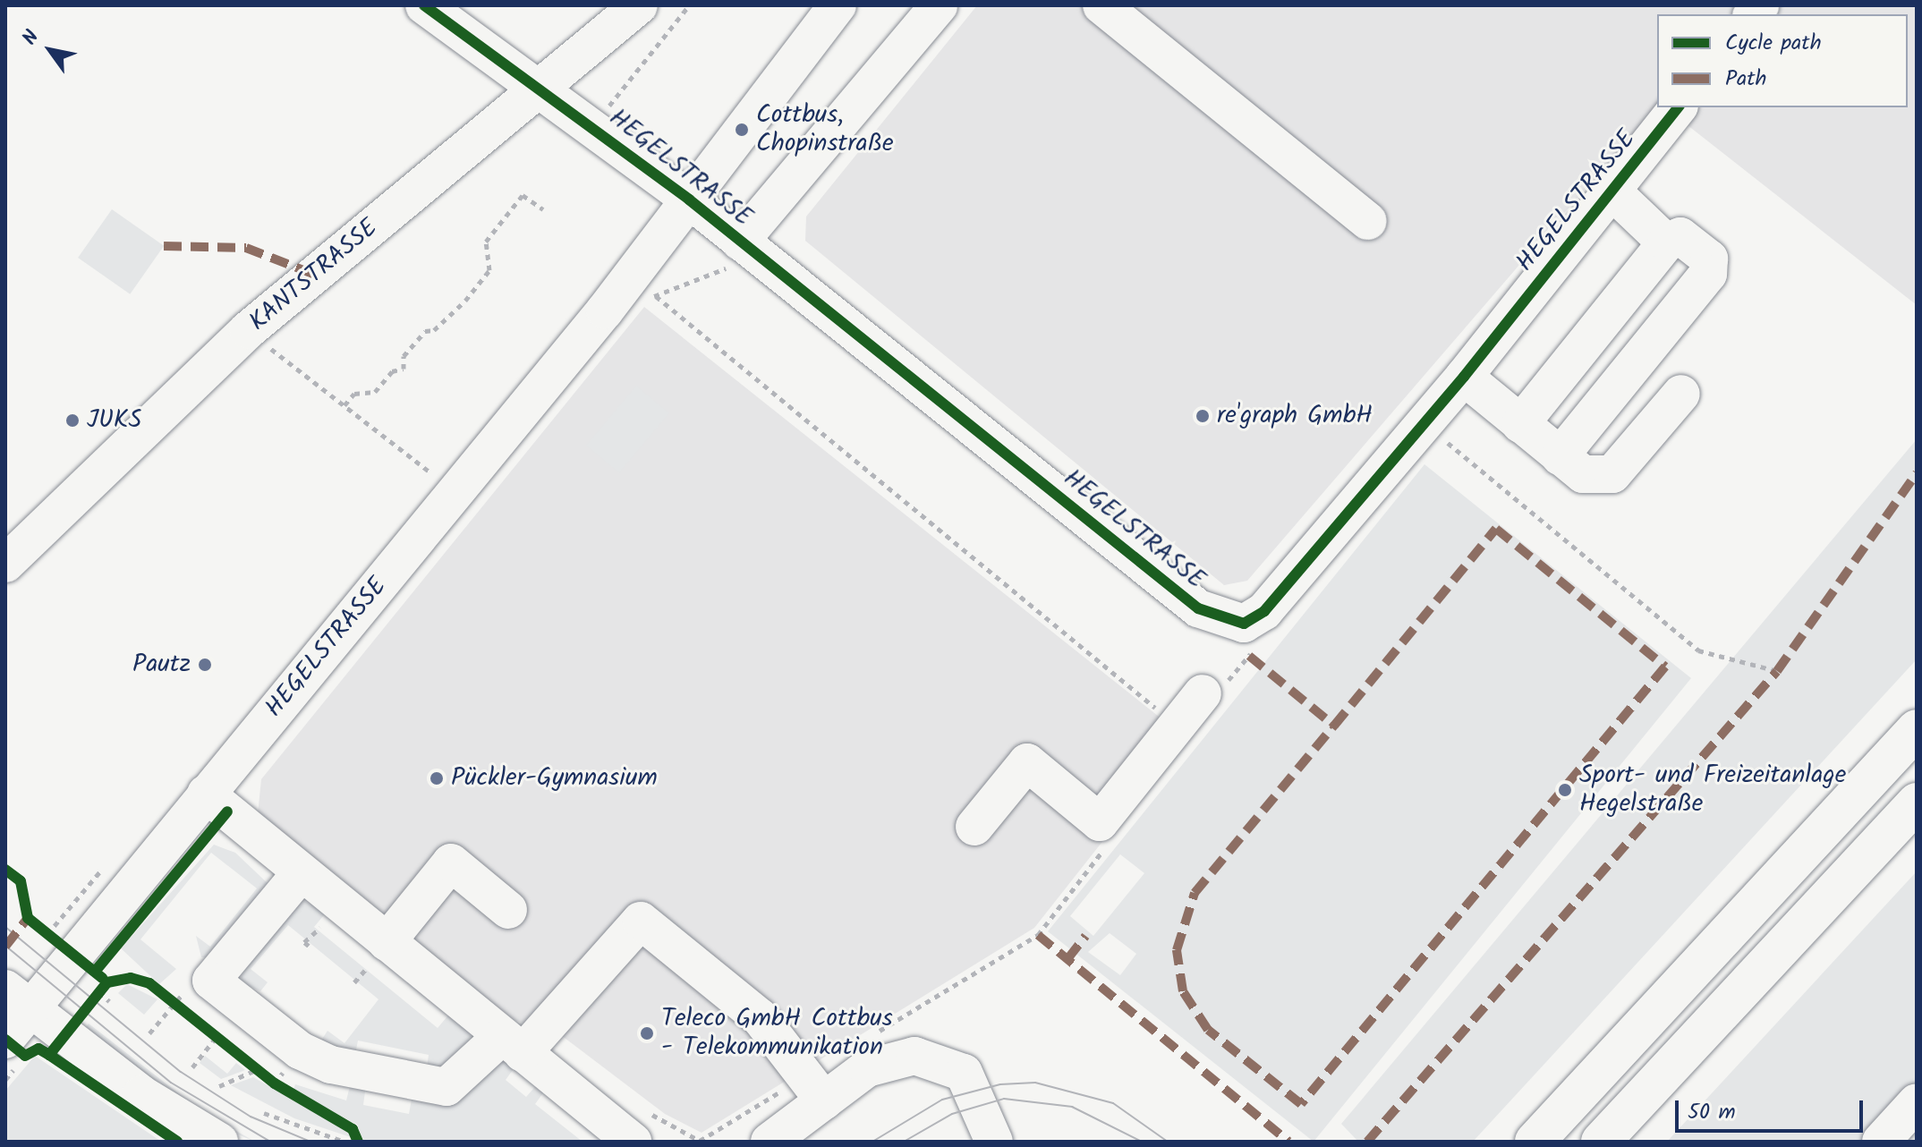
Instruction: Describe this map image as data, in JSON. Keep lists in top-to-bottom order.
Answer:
{
  "streets": {
    "street": ["HEGELSTRASSE", "KANTSTRASSE"]
  },
  "crossings": [
    ["HEGELSTRASSE", "KANTSTRASSE"]
  ],
  "places": [
    "Cottbus, Chopinstraße",
    "re'graph GmbH",
    "JUKS",
    "Pautz",
    "Pückler-Gymnasium",
    "Sport- und Freizeitanlage Hegelstraße",
    "Teleco GmbH Cottbus - Telekommunikation"
  ],
  "legend": ["Cycle path", "Path"],
  "scale_bar": "50 m",
  "north": "top left"
}
